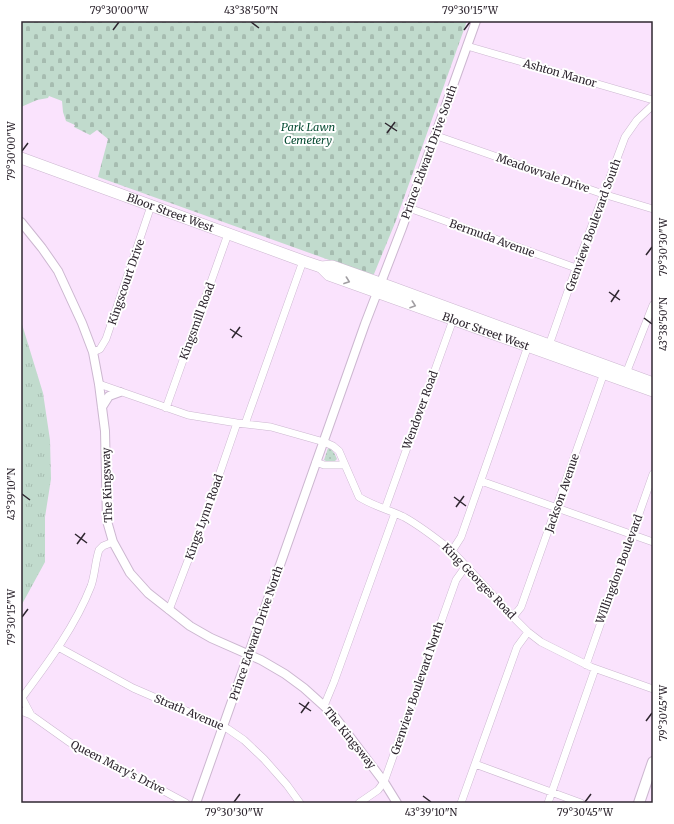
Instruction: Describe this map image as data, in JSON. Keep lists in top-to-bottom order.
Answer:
{
  "streets": {
    "main road": ["Bloor Street West"],
    "street": [
      "Ashton Manor",
      "Prince Edward Drive South",
      "Meadowvale Drive",
      "Grenview Boulevard South",
      "Bermuda Avenue",
      "Kingscourt Drive",
      "Kingsmill Road",
      "Wendover Road",
      "The Kingsway",
      "Jackson Avenue",
      "Kings Lynn Road",
      "Willingdon Boulevard",
      "King Georges Road",
      "Prince Edward Drive North",
      "Grenview Boulevard North",
      "Strath Avenue",
      "Queen Mary's Drive"
    ]
  },
  "crossings": [
    ["Ashton Manor", "Prince Edward Drive South"],
    ["Prince Edward Drive South", "Meadowvale Drive"],
    ["Prince Edward Drive South", "Bloor Street West"],
    ["Prince Edward Drive South", "Bermuda Avenue"],
    ["Prince Edward Drive South", "Prince Edward Drive North"],
    ["Meadowvale Drive", "Grenview Boulevard South"],
    ["Bloor Street West", "Grenview Boulevard South"],
    ["Bloor Street West", "Kingscourt Drive"],
    ["Bloor Street West", "Kingsmill Road"],
    ["Bloor Street West", "Wendover Road"],
    ["Bloor Street West", "Jackson Avenue"],
    ["Bloor Street West", "Prince Edward Drive North"],
    ["Grenview Boulevard South", "Bermuda Avenue"],
    ["Kingscourt Drive", "The Kingsway"],
    ["Kingsmill Road", "King Georges Road"],
    ["Wendover Road", "King Georges Road"],
    ["The Kingsway", "Kings Lynn Road"],
    ["The Kingsway", "King Georges Road"],
    ["The Kingsway", "Prince Edward Drive North"],
    ["The Kingsway", "Grenview Boulevard North"],
    ["Jackson Avenue", "King Georges Road"],
    ["Kings Lynn Road", "King Georges Road"],
    ["Willingdon Boulevard", "King Georges Road"],
    ["King Georges Road", "Prince Edward Drive North"],
    ["King Georges Road", "Grenview Boulevard North"],
    ["Prince Edward Drive North", "Strath Avenue"]
  ],
  "parks": ["Park Lawn Cemetery"],
  "coordinates": [
    "79°30'00\"W",
    "43°38'50\"N",
    "79°30'15\"W",
    "79°30'30\"W",
    "43°39'10\"N",
    "79°30'45\"W"
  ]
}
